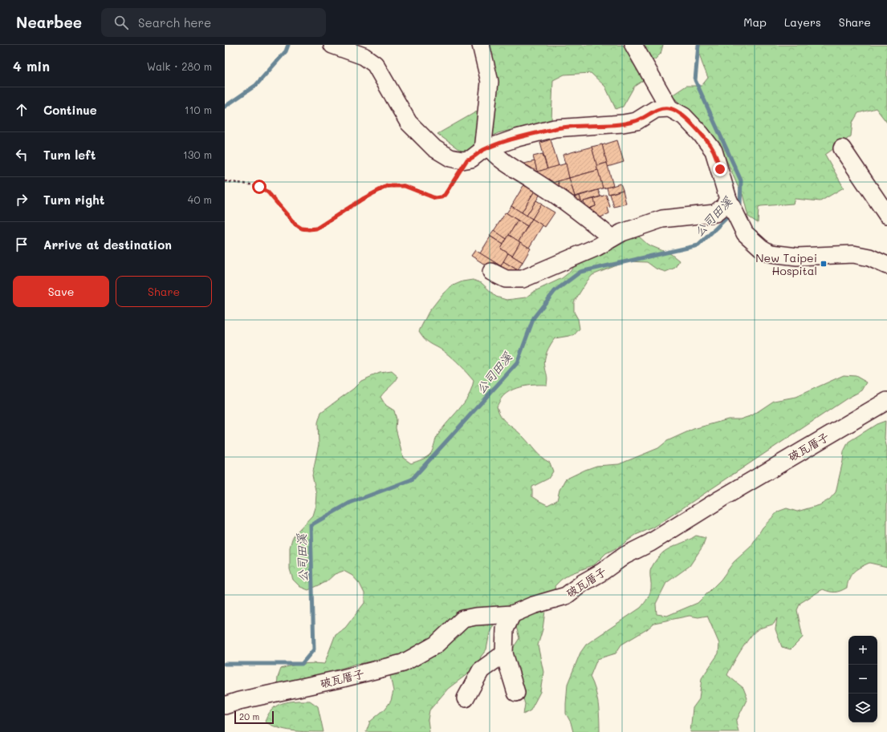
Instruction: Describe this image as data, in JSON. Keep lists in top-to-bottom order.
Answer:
{
  "streets": {
    "street": ["破瓦厝子"]
  },
  "water": ["公司田溪"],
  "places": {
    "transit": ["New Taipei Hospital"]
  },
  "scale_bar": "20 m",
  "page": {
    "header": "Nearbee",
    "search": "Search here",
    "nav": ["Map", "Layers", "Share"],
    "heading": ["4 min", "Walk · 280 m"],
    "list": [
      ["Continue", "110 m"],
      ["Turn left", "130 m"],
      ["Turn right", "40 m"],
      "Arrive at destination"
    ],
    "buttons": ["Save", "Share"],
    "map_buttons": ["+", "−"],
    "scale": "20 m"
  }
}
